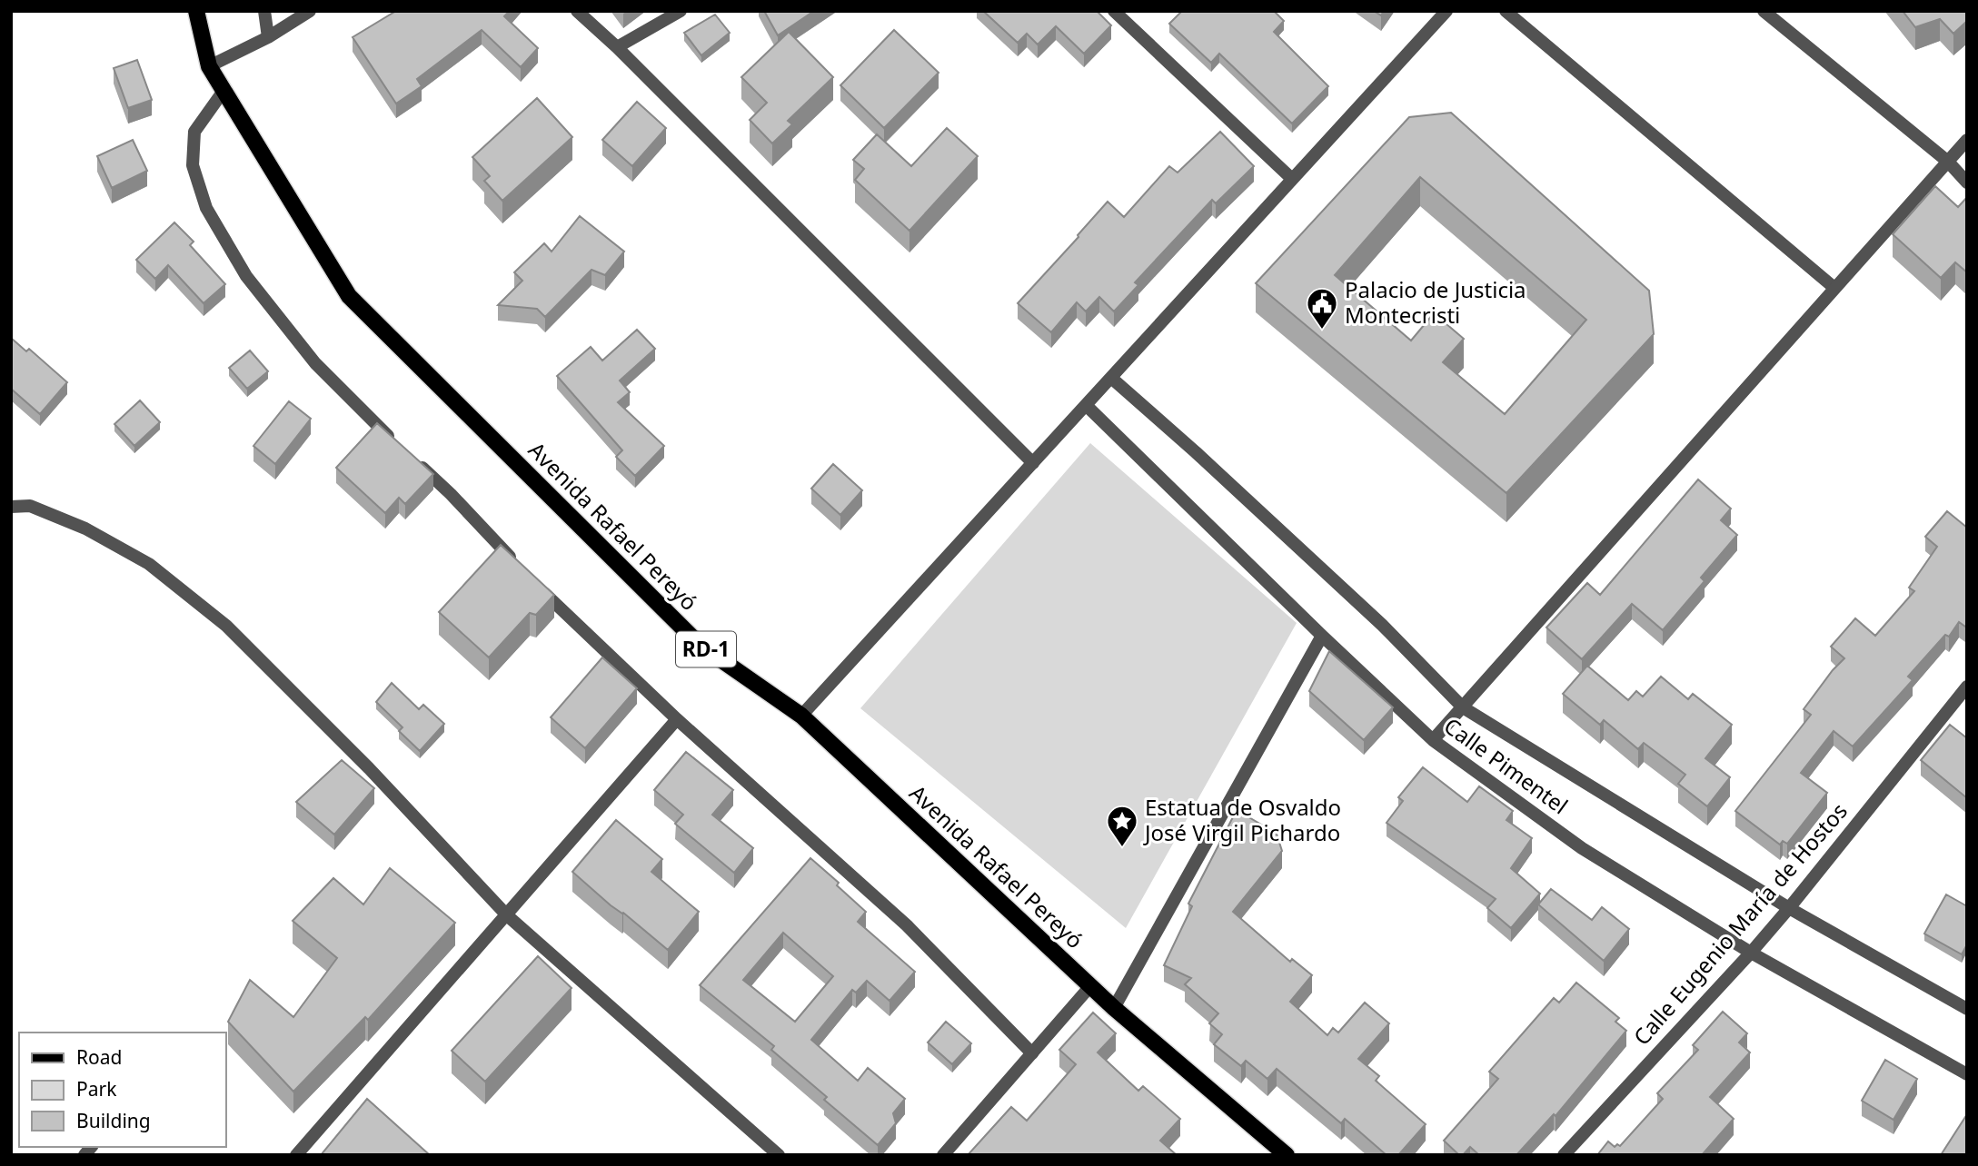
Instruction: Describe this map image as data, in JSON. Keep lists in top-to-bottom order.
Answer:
{
  "streets": {
    "main road": ["Avenida Rafael Pereyó", "RD-1"],
    "street": ["Calle Pimentel", "Calle Eugenio María de Hostos"]
  },
  "crossings": [
    ["Avenida Rafael Pereyó", "RD-1"],
    ["Calle Pimentel", "Calle Eugenio María de Hostos"]
  ],
  "places": {
    "public building": ["Palacio de Justicia Montecristi"],
    "place": ["Estatua de Osvaldo José Virgil Pichardo"]
  },
  "legend": ["Road", "Park", "Building"]
}
